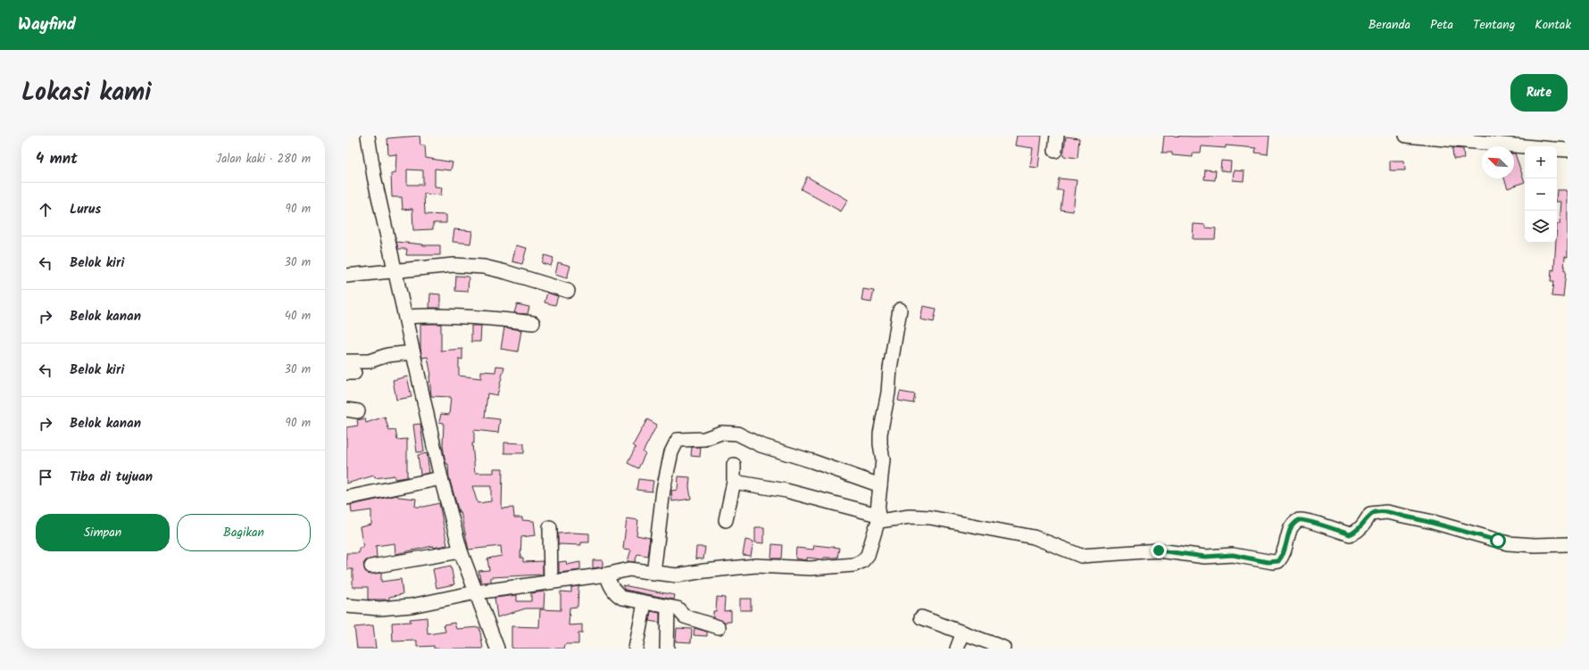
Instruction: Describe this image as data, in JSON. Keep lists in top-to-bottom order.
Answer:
{
  "north": "top left",
  "page": {
    "header": "Wayfind",
    "nav": [
      "Beranda",
      "Peta",
      "Tentang",
      "Kontak"
    ],
    "title": "Lokasi kami",
    "buttons": [
      "Rute",
      ["Simpan", "Bagikan"]
    ],
    "heading": ["4 mnt", "Jalan kaki · 280 m"],
    "map_buttons": ["+", "−"],
    "list": [
      ["Lurus", "90 m"],
      ["Belok kiri", "30 m"],
      ["Belok kanan", "40 m"],
      ["Belok kiri", "30 m"],
      ["Belok kanan", "90 m"],
      "Tiba di tujuan"
    ]
  }
}
